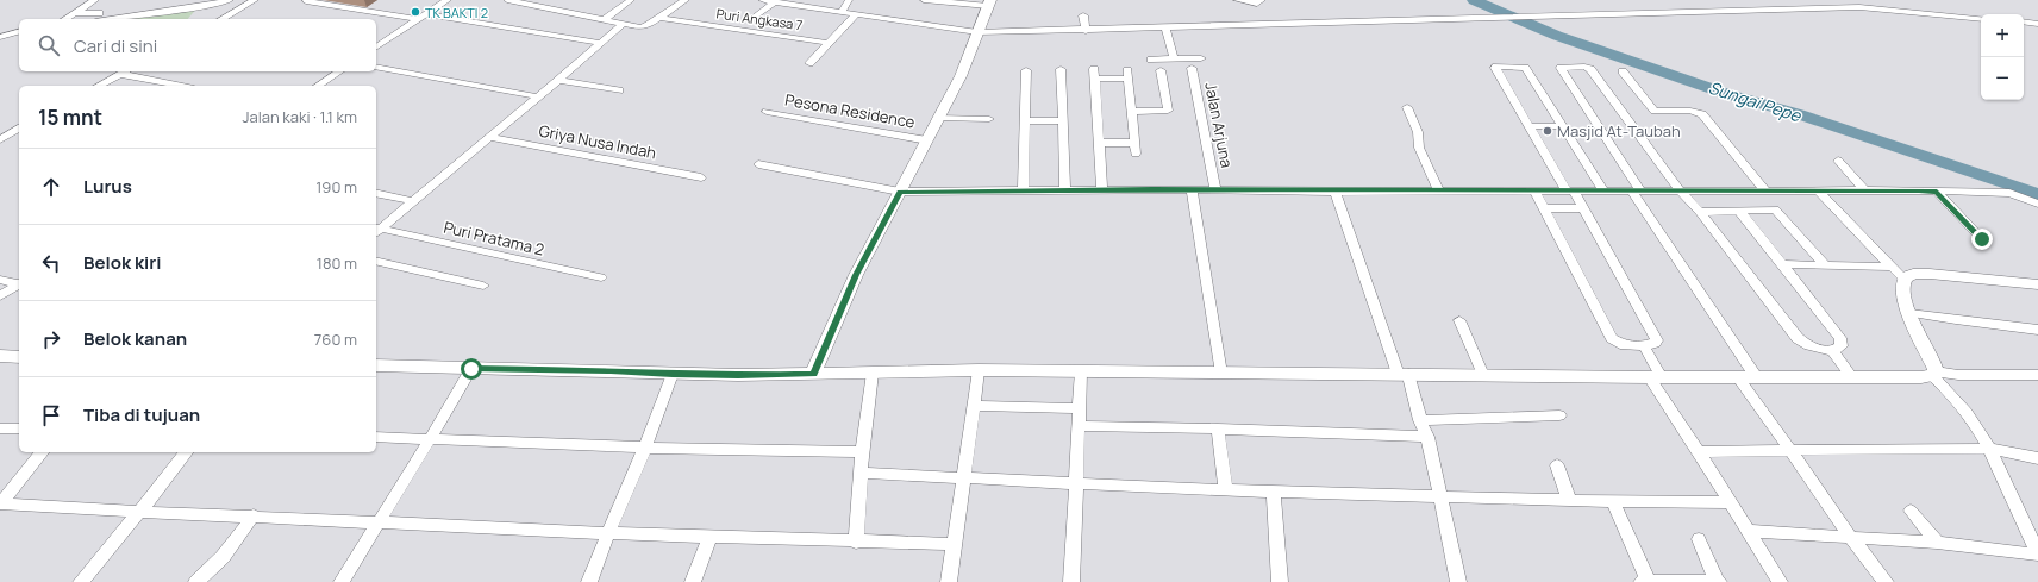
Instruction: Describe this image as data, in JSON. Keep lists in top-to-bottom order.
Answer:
{
  "streets": {
    "street": [
      "Puri Angkasa 7",
      "Pesona Residence",
      "Jalan Arjuna",
      "Griya Nusa Indah",
      "Puri Pratama 2"
    ]
  },
  "water": ["Sungai Pepe"],
  "places": ["TK BAKTI 2", "Masjid At-Taubah"],
  "page": {
    "map_buttons": ["+", "−"],
    "search": "Cari di sini",
    "heading": ["15 mnt", "Jalan kaki · 1.1 km"],
    "list": [
      ["Lurus", "190 m"],
      ["Belok kiri", "180 m"],
      ["Belok kanan", "760 m"],
      "Tiba di tujuan"
    ]
  }
}
